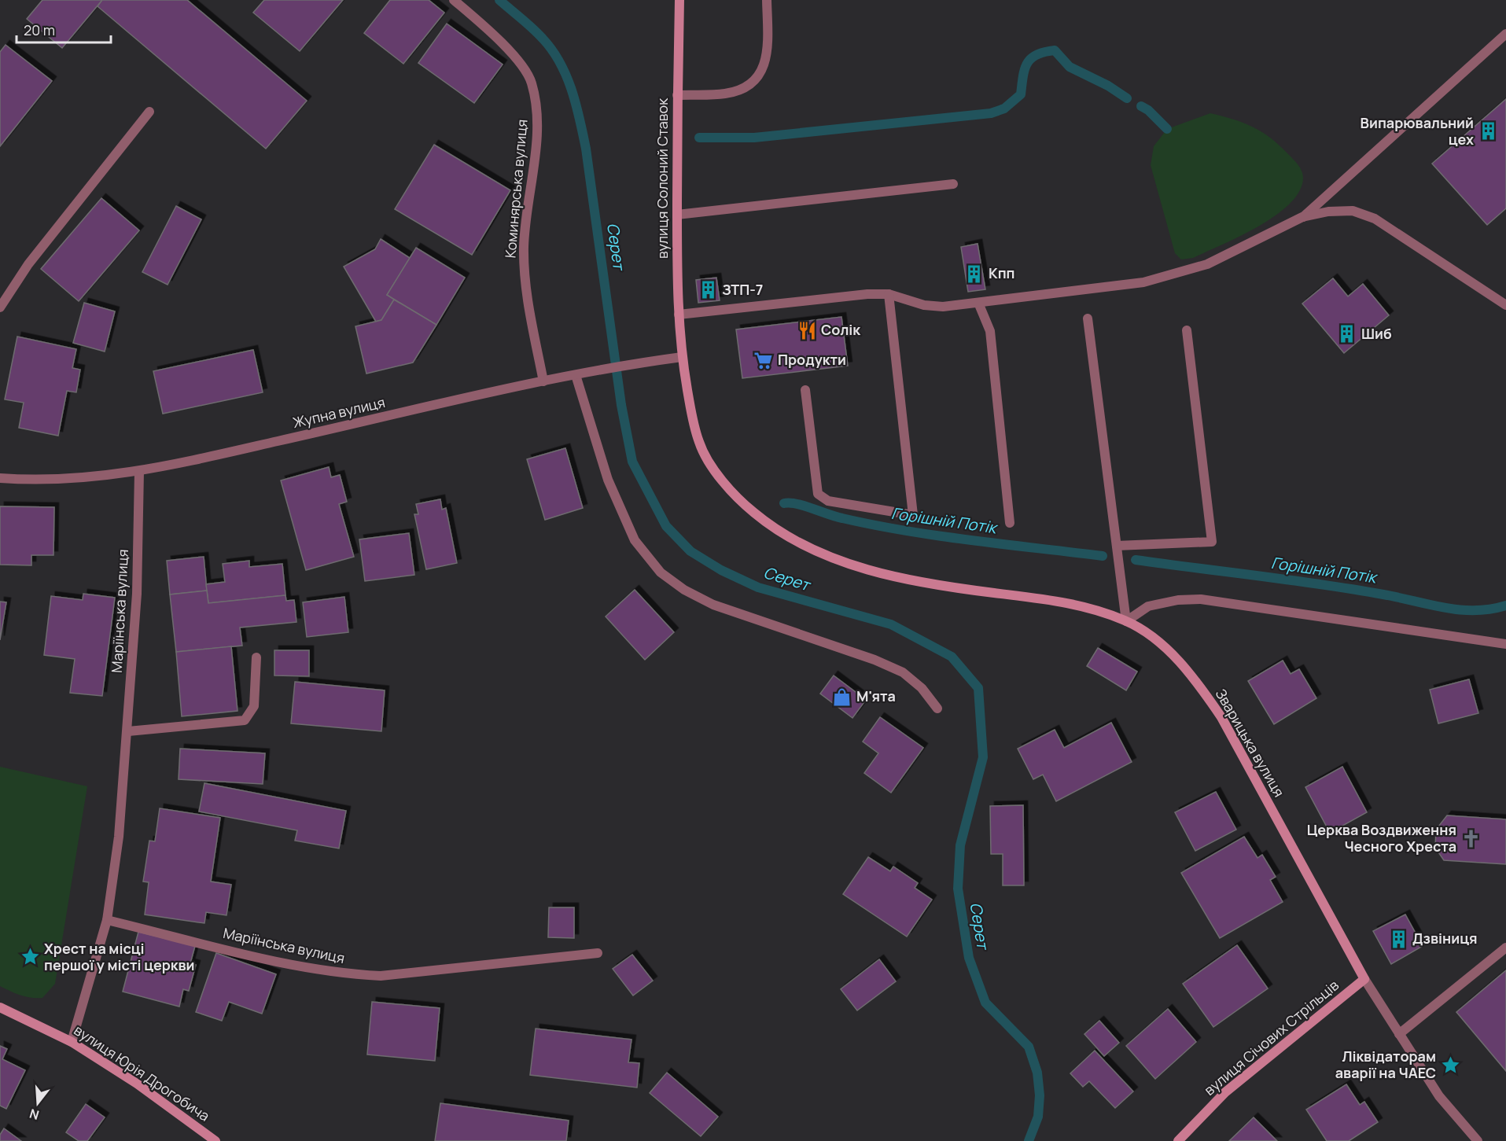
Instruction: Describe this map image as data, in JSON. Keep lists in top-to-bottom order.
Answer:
{
  "streets": {
    "street": [
      "вулиця Солоний Ставок",
      "Коминярська вулиця",
      "Жупна вулиця",
      "Маріїнська вулиця",
      "Зварицька вулиця",
      "вулиця Січових Стрільців",
      "вулиця Юрія Дрогобича"
    ]
  },
  "crossings": [
    ["вулиця Солоний Ставок", "Жупна вулиця"],
    ["вулиця Солоний Ставок", "Зварицька вулиця"],
    ["Коминярська вулиця", "Жупна вулиця"],
    ["Жупна вулиця", "Маріїнська вулиця"],
    ["Жупна вулиця", "Зварицька вулиця"],
    ["Маріїнська вулиця", "вулиця Юрія Дрогобича"],
    ["Зварицька вулиця", "вулиця Січових Стрільців"]
  ],
  "water": ["Серет", "Горішній Потік"],
  "places": {
    "building": [
      "Випарювальний цех",
      "Кпп",
      "ЗТП-7",
      "Шиб",
      "Дзвіниця"
    ],
    "restaurant": ["Солік"],
    "supermarket": ["Продукти"],
    "shop": ["М'ята"],
    "church": ["Церква Воздвиження Чесного Хреста"],
    "place": ["Хрест на місці першої у місті церкви", "Ліквідаторам аварії на ЧАЕС"]
  },
  "scale_bar": "20 m",
  "north": "bottom"
}
